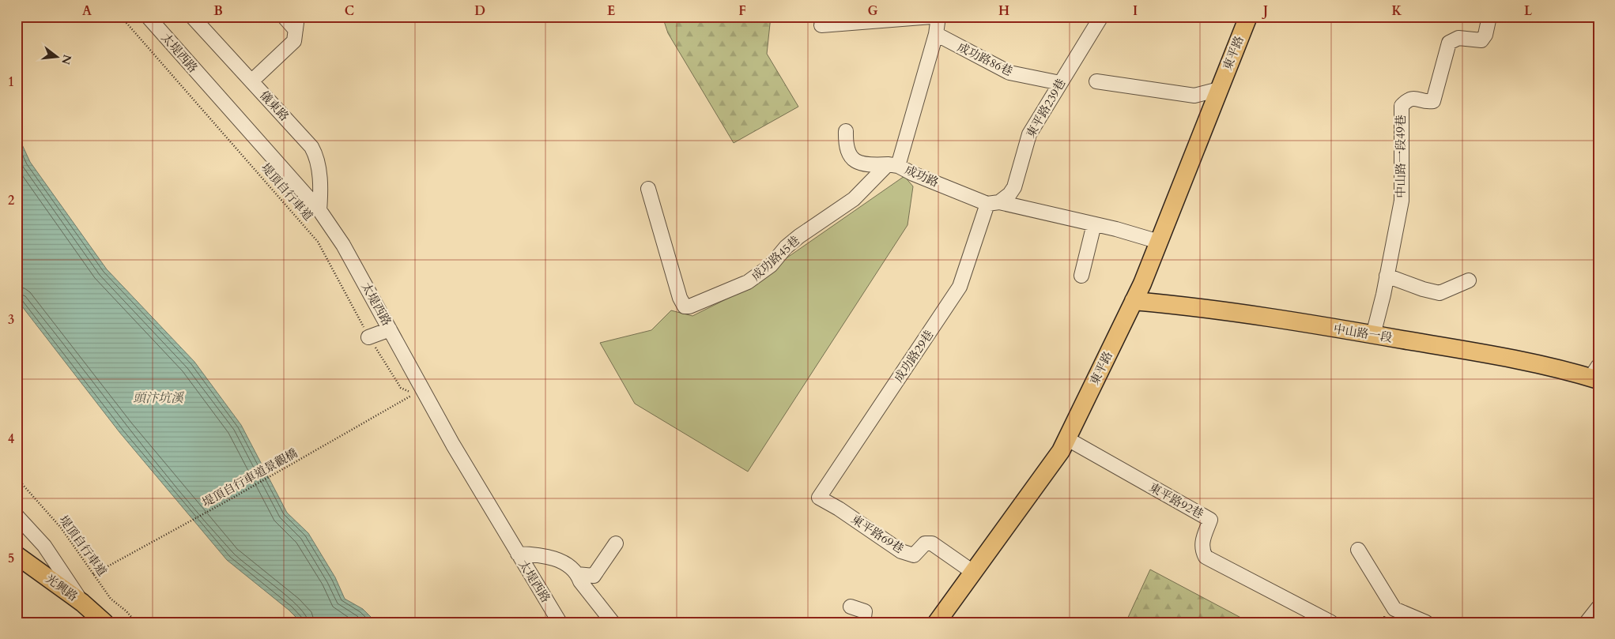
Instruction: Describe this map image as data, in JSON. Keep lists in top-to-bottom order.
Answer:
{
  "streets": {
    "main road": ["東平路", "中山路一段", "光興路"],
    "street": [
      "太堤西路",
      "成功路86巷",
      "儀東路",
      "東平路239巷",
      "中山路一段49巷",
      "成功路",
      "成功路45巷",
      "成功路29巷",
      "東平路92巷",
      "東平路69巷"
    ],
    "path": ["堤頂自行車道", "堤頂自行車道景觀橋"]
  },
  "crossings": [
    ["太堤西路", "儀東路"],
    ["東平路", "成功路"],
    ["東平路", "中山路一段"],
    ["東平路", "東平路92巷"],
    ["東平路", "東平路69巷"],
    ["成功路86巷", "東平路239巷"],
    ["成功路86巷", "成功路"],
    ["東平路239巷", "成功路"],
    ["東平路239巷", "成功路29巷"],
    ["中山路一段49巷", "中山路一段"],
    ["成功路", "成功路45巷"],
    ["成功路", "成功路29巷"],
    ["堤頂自行車道", "堤頂自行車道景觀橋"],
    ["成功路29巷", "東平路69巷"]
  ],
  "water": ["頭汴坑溪"],
  "north": "right",
  "grid": {
    "columns": [
      "A",
      "B",
      "C",
      "D",
      "E",
      "F",
      "G",
      "H",
      "I",
      "J",
      "K",
      "L"
    ],
    "rows": [
      "1",
      "2",
      "3",
      "4",
      "5"
    ]
  }
}
